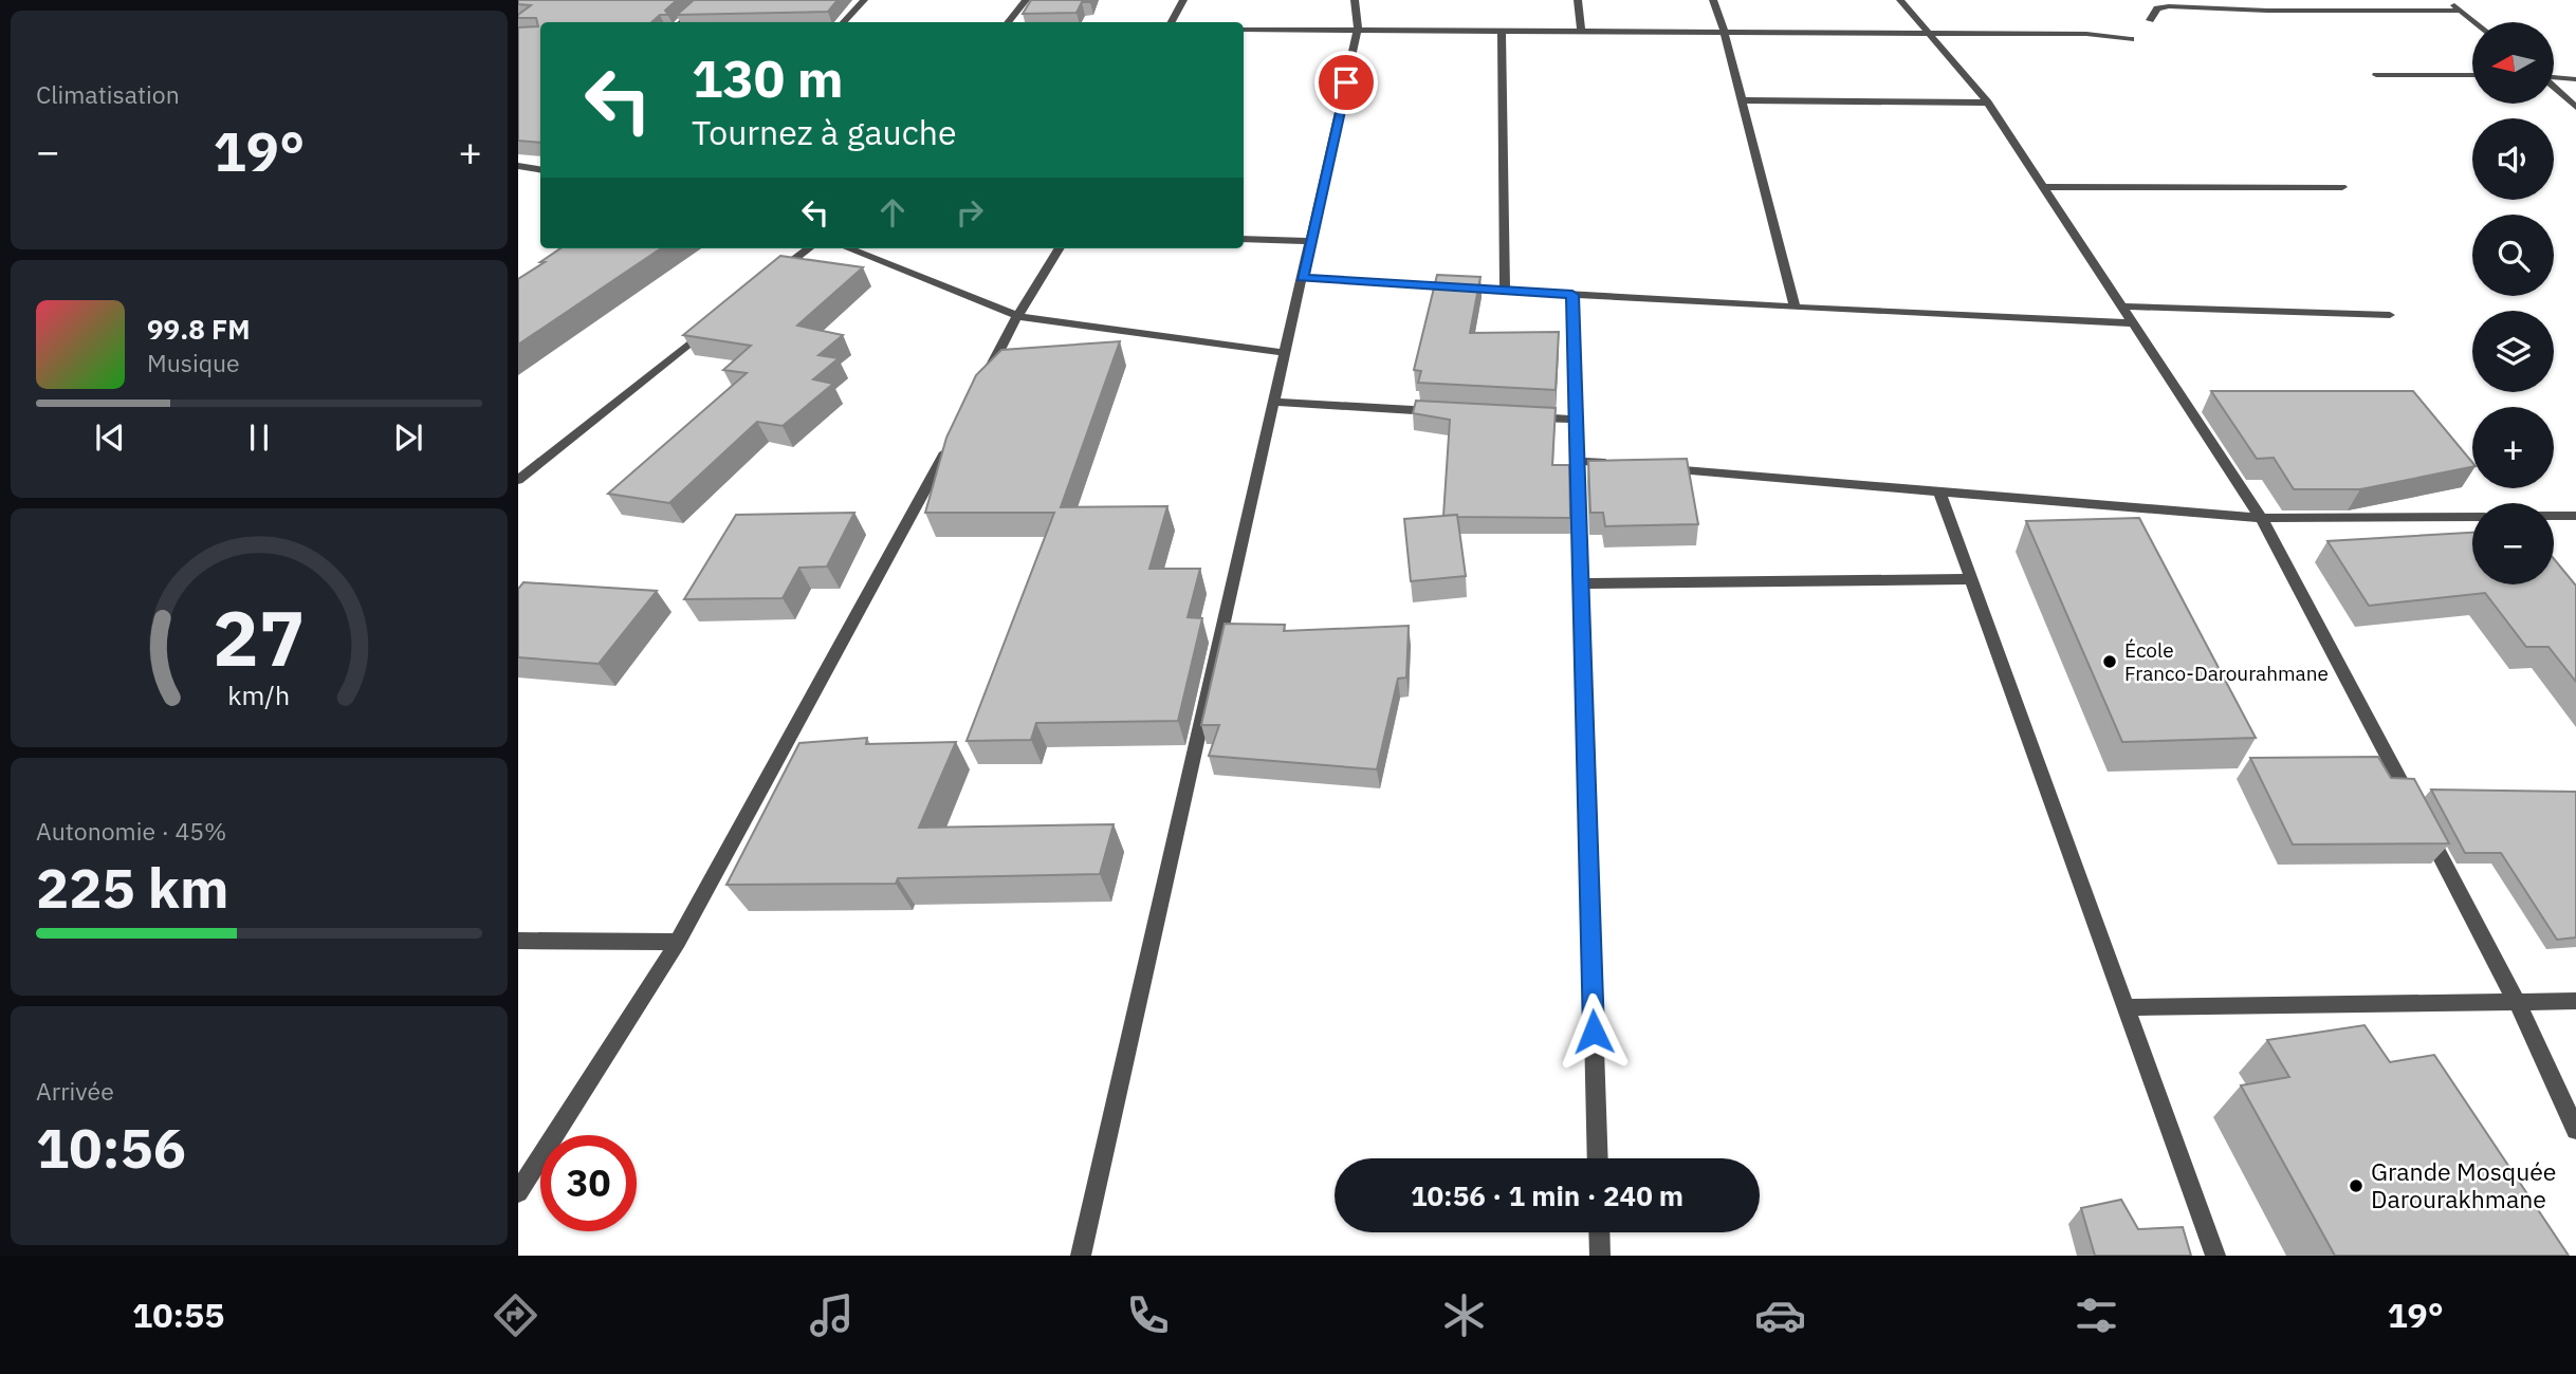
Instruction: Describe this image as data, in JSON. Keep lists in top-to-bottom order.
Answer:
{
  "places": ["École Franco-Darourahmane", "Grande Mosquée Darourakhmane"],
  "north": "left",
  "page": {
    "tile": [
      "Climatisation",
      ["Autonomie · 45%", "225 km"],
      ["Arrivée", "10:56"]
    ],
    "map_buttons": ["+", "−"],
    "turn": ["130 m", "Tournez à gauche"],
    "heat": ["−", "19°", "+"],
    "song": ["99.8 FM", "Musique"],
    "limit": "30",
    "trip": "10:56 · 1 min · 240 m",
    "tabs": ["10:55", "19°"],
    "gauge": ["27", "km/h"]
  }
}
